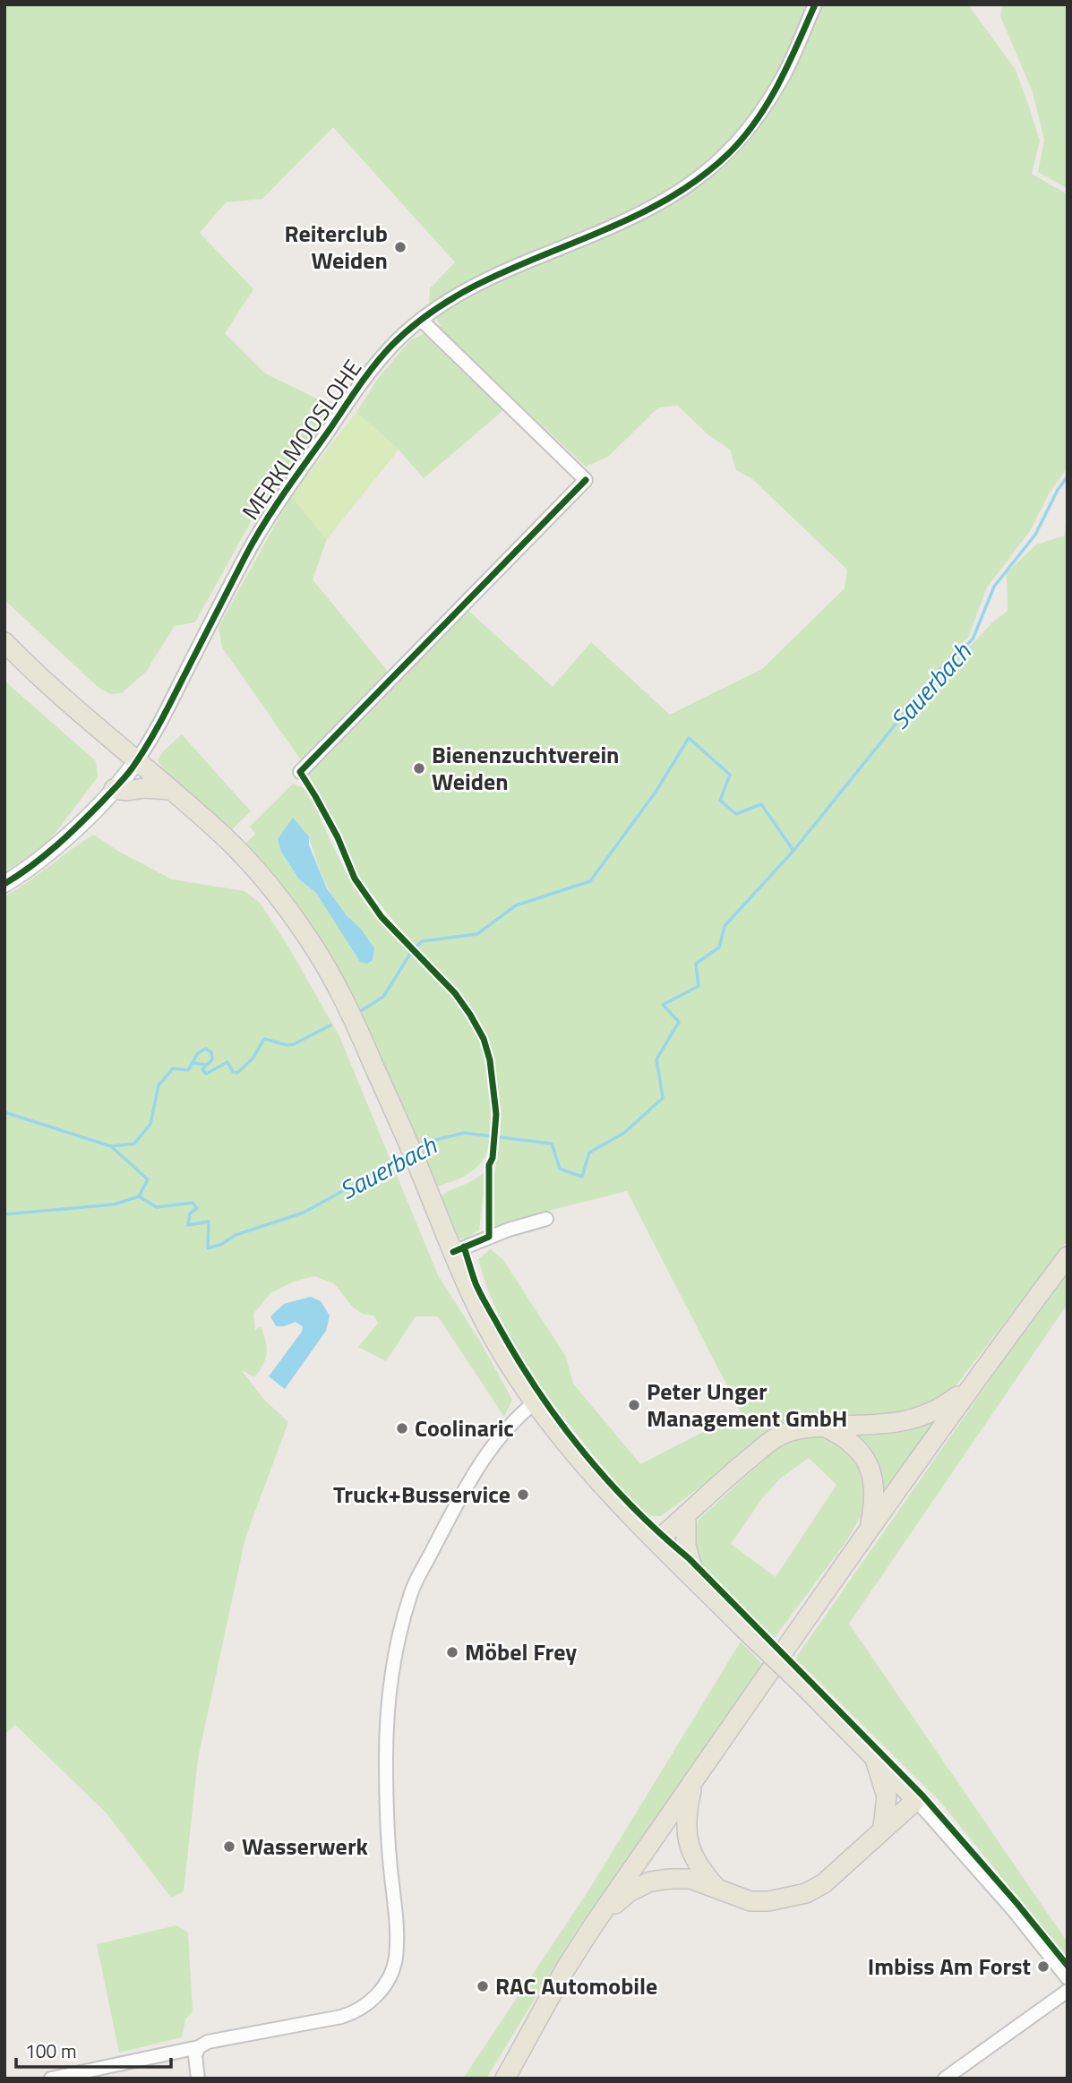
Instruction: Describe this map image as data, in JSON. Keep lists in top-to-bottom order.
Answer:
{
  "streets": {
    "street": ["MERKLMOOSLOHE"]
  },
  "water": ["Sauerbach"],
  "places": [
    "Reiterclub Weiden",
    "Bienenzuchtverein Weiden",
    "Peter Unger Management GmbH",
    "Coolinaric",
    "Truck+Busservice",
    "Möbel Frey",
    "Wasserwerk",
    "Imbiss Am Forst",
    "RAC Automobile"
  ],
  "scale_bar": "100 m"
}
